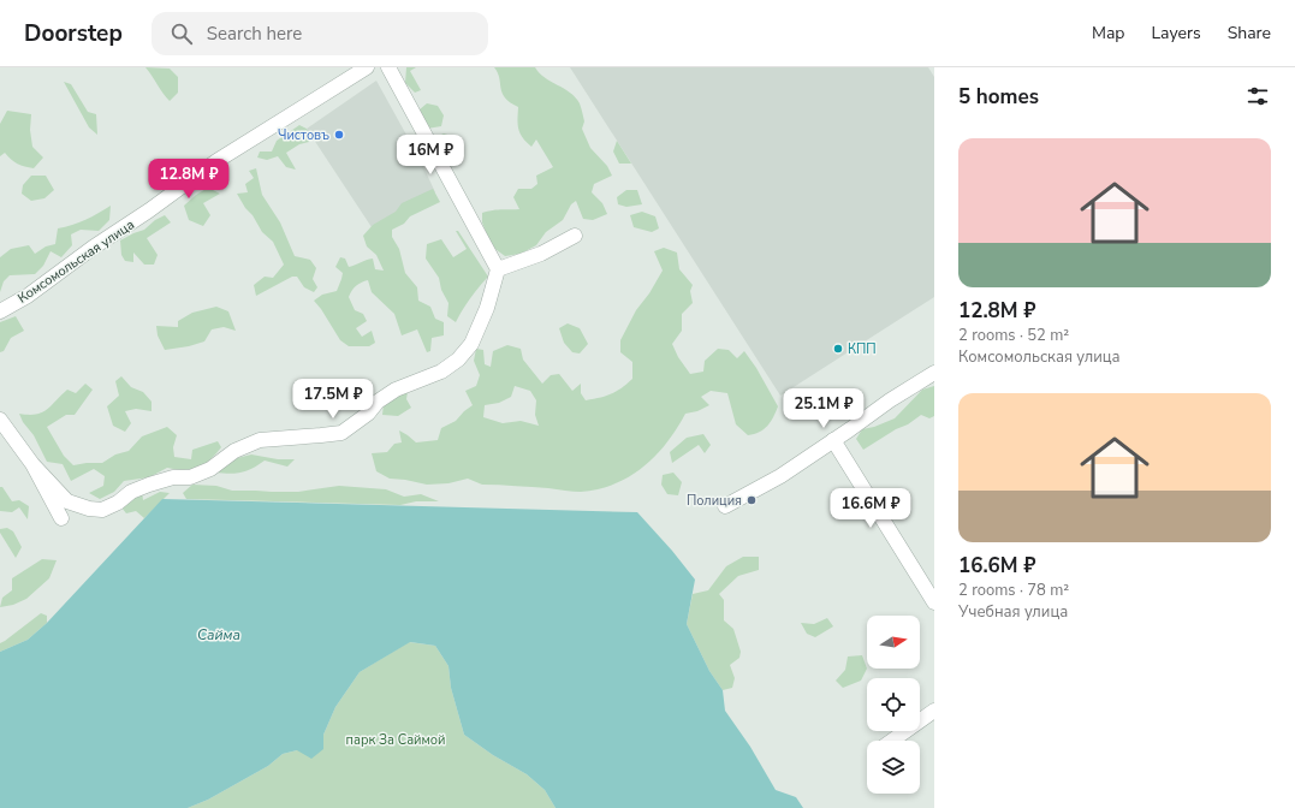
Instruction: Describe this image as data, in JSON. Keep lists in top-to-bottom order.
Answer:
{
  "streets": {
    "street": ["Комсомольская улица"]
  },
  "water": ["Сайма"],
  "parks": ["парк За Саймой"],
  "places": ["Чистовъ", "КПП", "Полиция"],
  "north": "right",
  "page": {
    "header": "Doorstep",
    "search": "Search here",
    "nav": ["Map", "Layers", "Share"],
    "heading": "5 homes",
    "list": [
      {
        "name": "12.8M ₽",
        "note": "2 rooms · 52 m² · Комсомольская улица"
      },
      {
        "name": "16.6M ₽",
        "note": "2 rooms · 78 m² · Учебная улица"
      }
    ],
    "price": [
      "16M ₽",
      "12.8M ₽",
      "17.5M ₽",
      "25.1M ₽",
      "16.6M ₽"
    ]
  }
}
